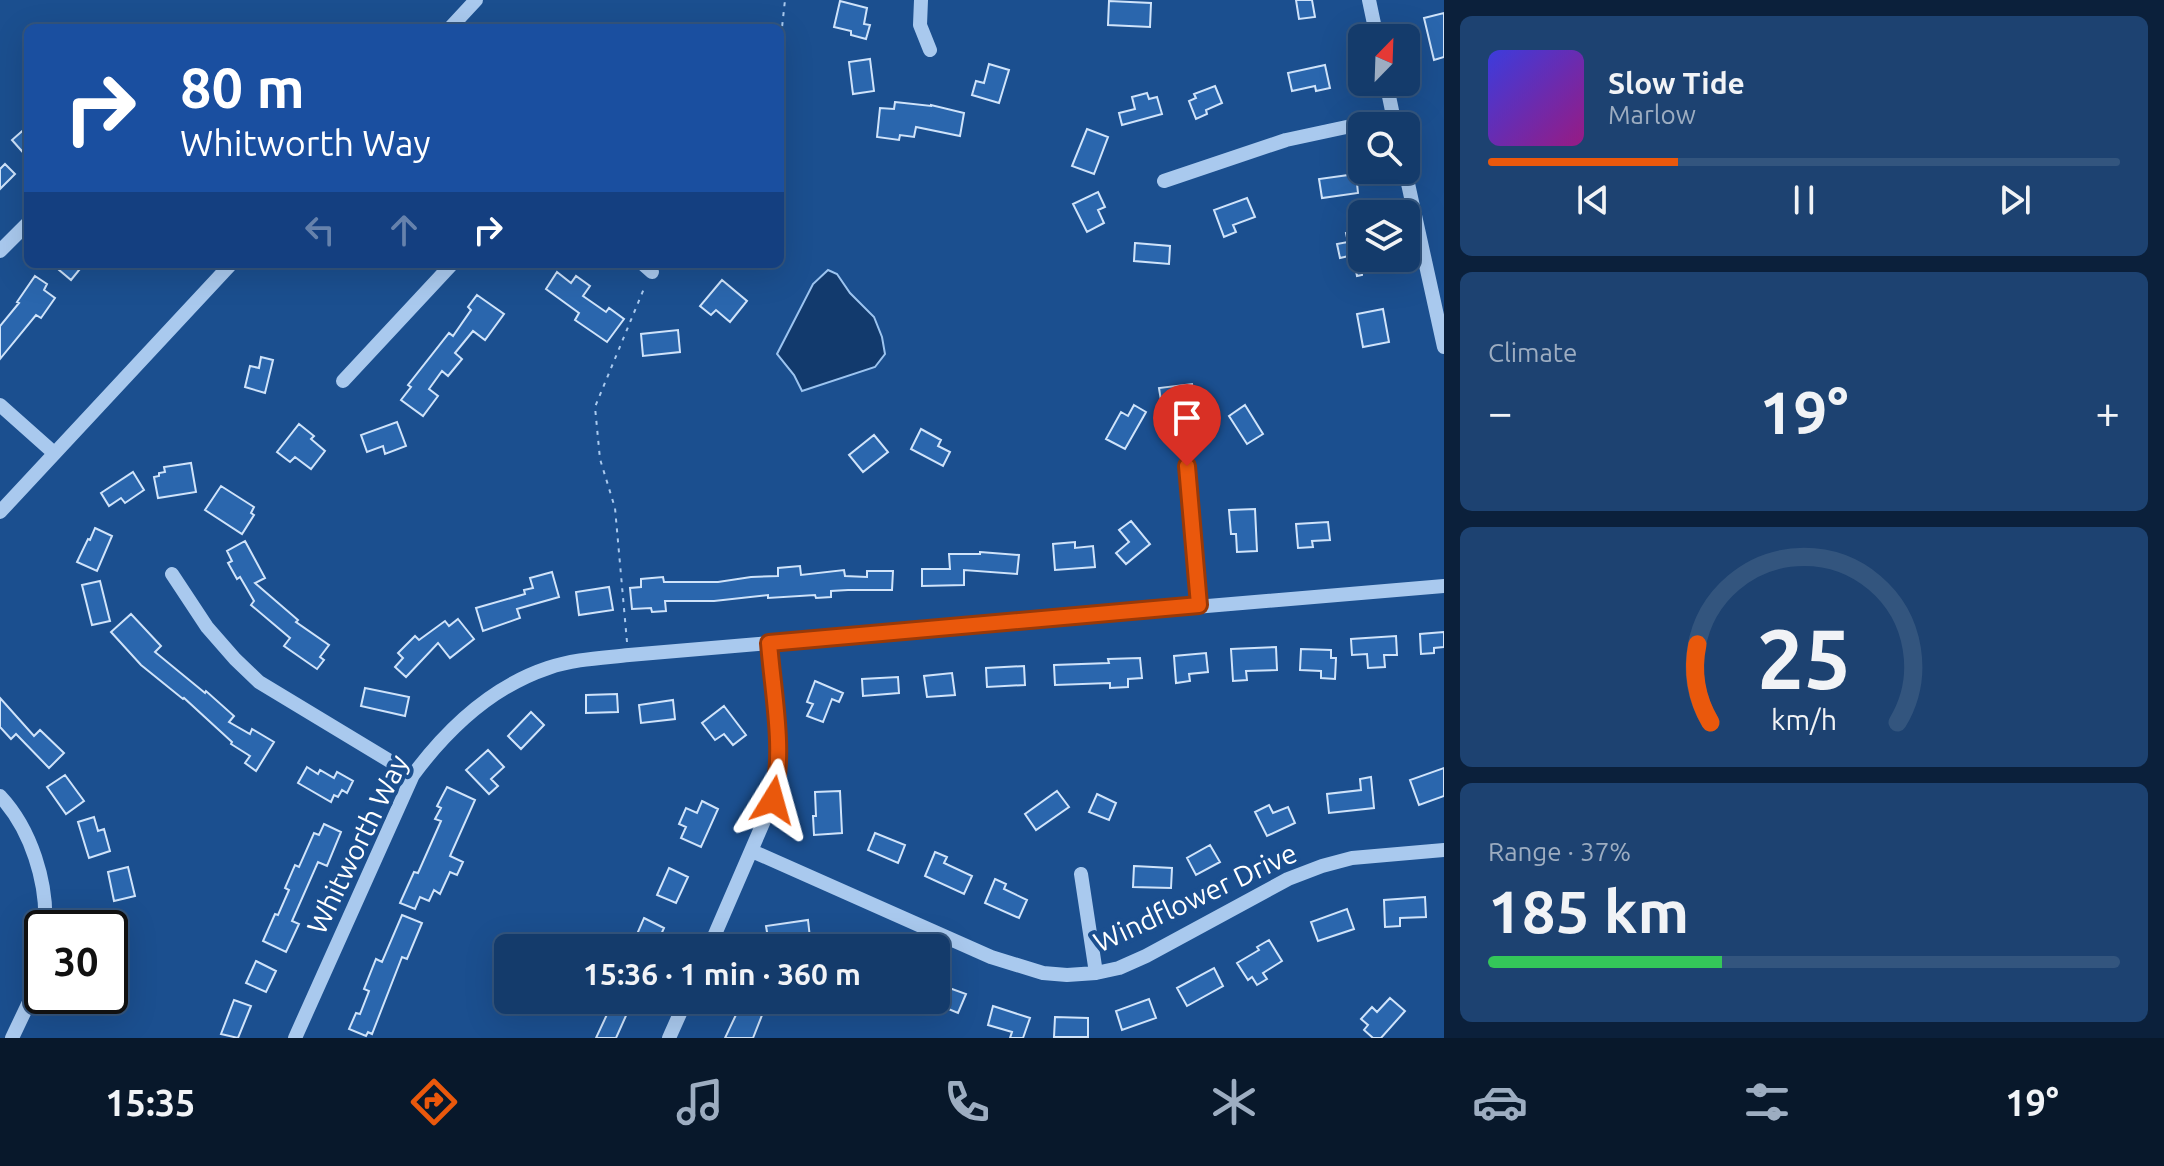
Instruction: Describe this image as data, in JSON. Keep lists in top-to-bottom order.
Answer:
{
  "streets": {
    "street": ["Whitworth Way", "Windflower Drive"]
  },
  "north": "top right",
  "page": {
    "turn": ["80 m", "Whitworth Way"],
    "song": ["Slow Tide", "Marlow"],
    "tile": [
      "Climate",
      ["Range · 37%", "185 km"]
    ],
    "heat": ["−", "19°", "+"],
    "limit": "30",
    "trip": "15:36 · 1 min · 360 m",
    "tabs": ["15:35", "19°"],
    "gauge": ["25", "km/h"]
  }
}
